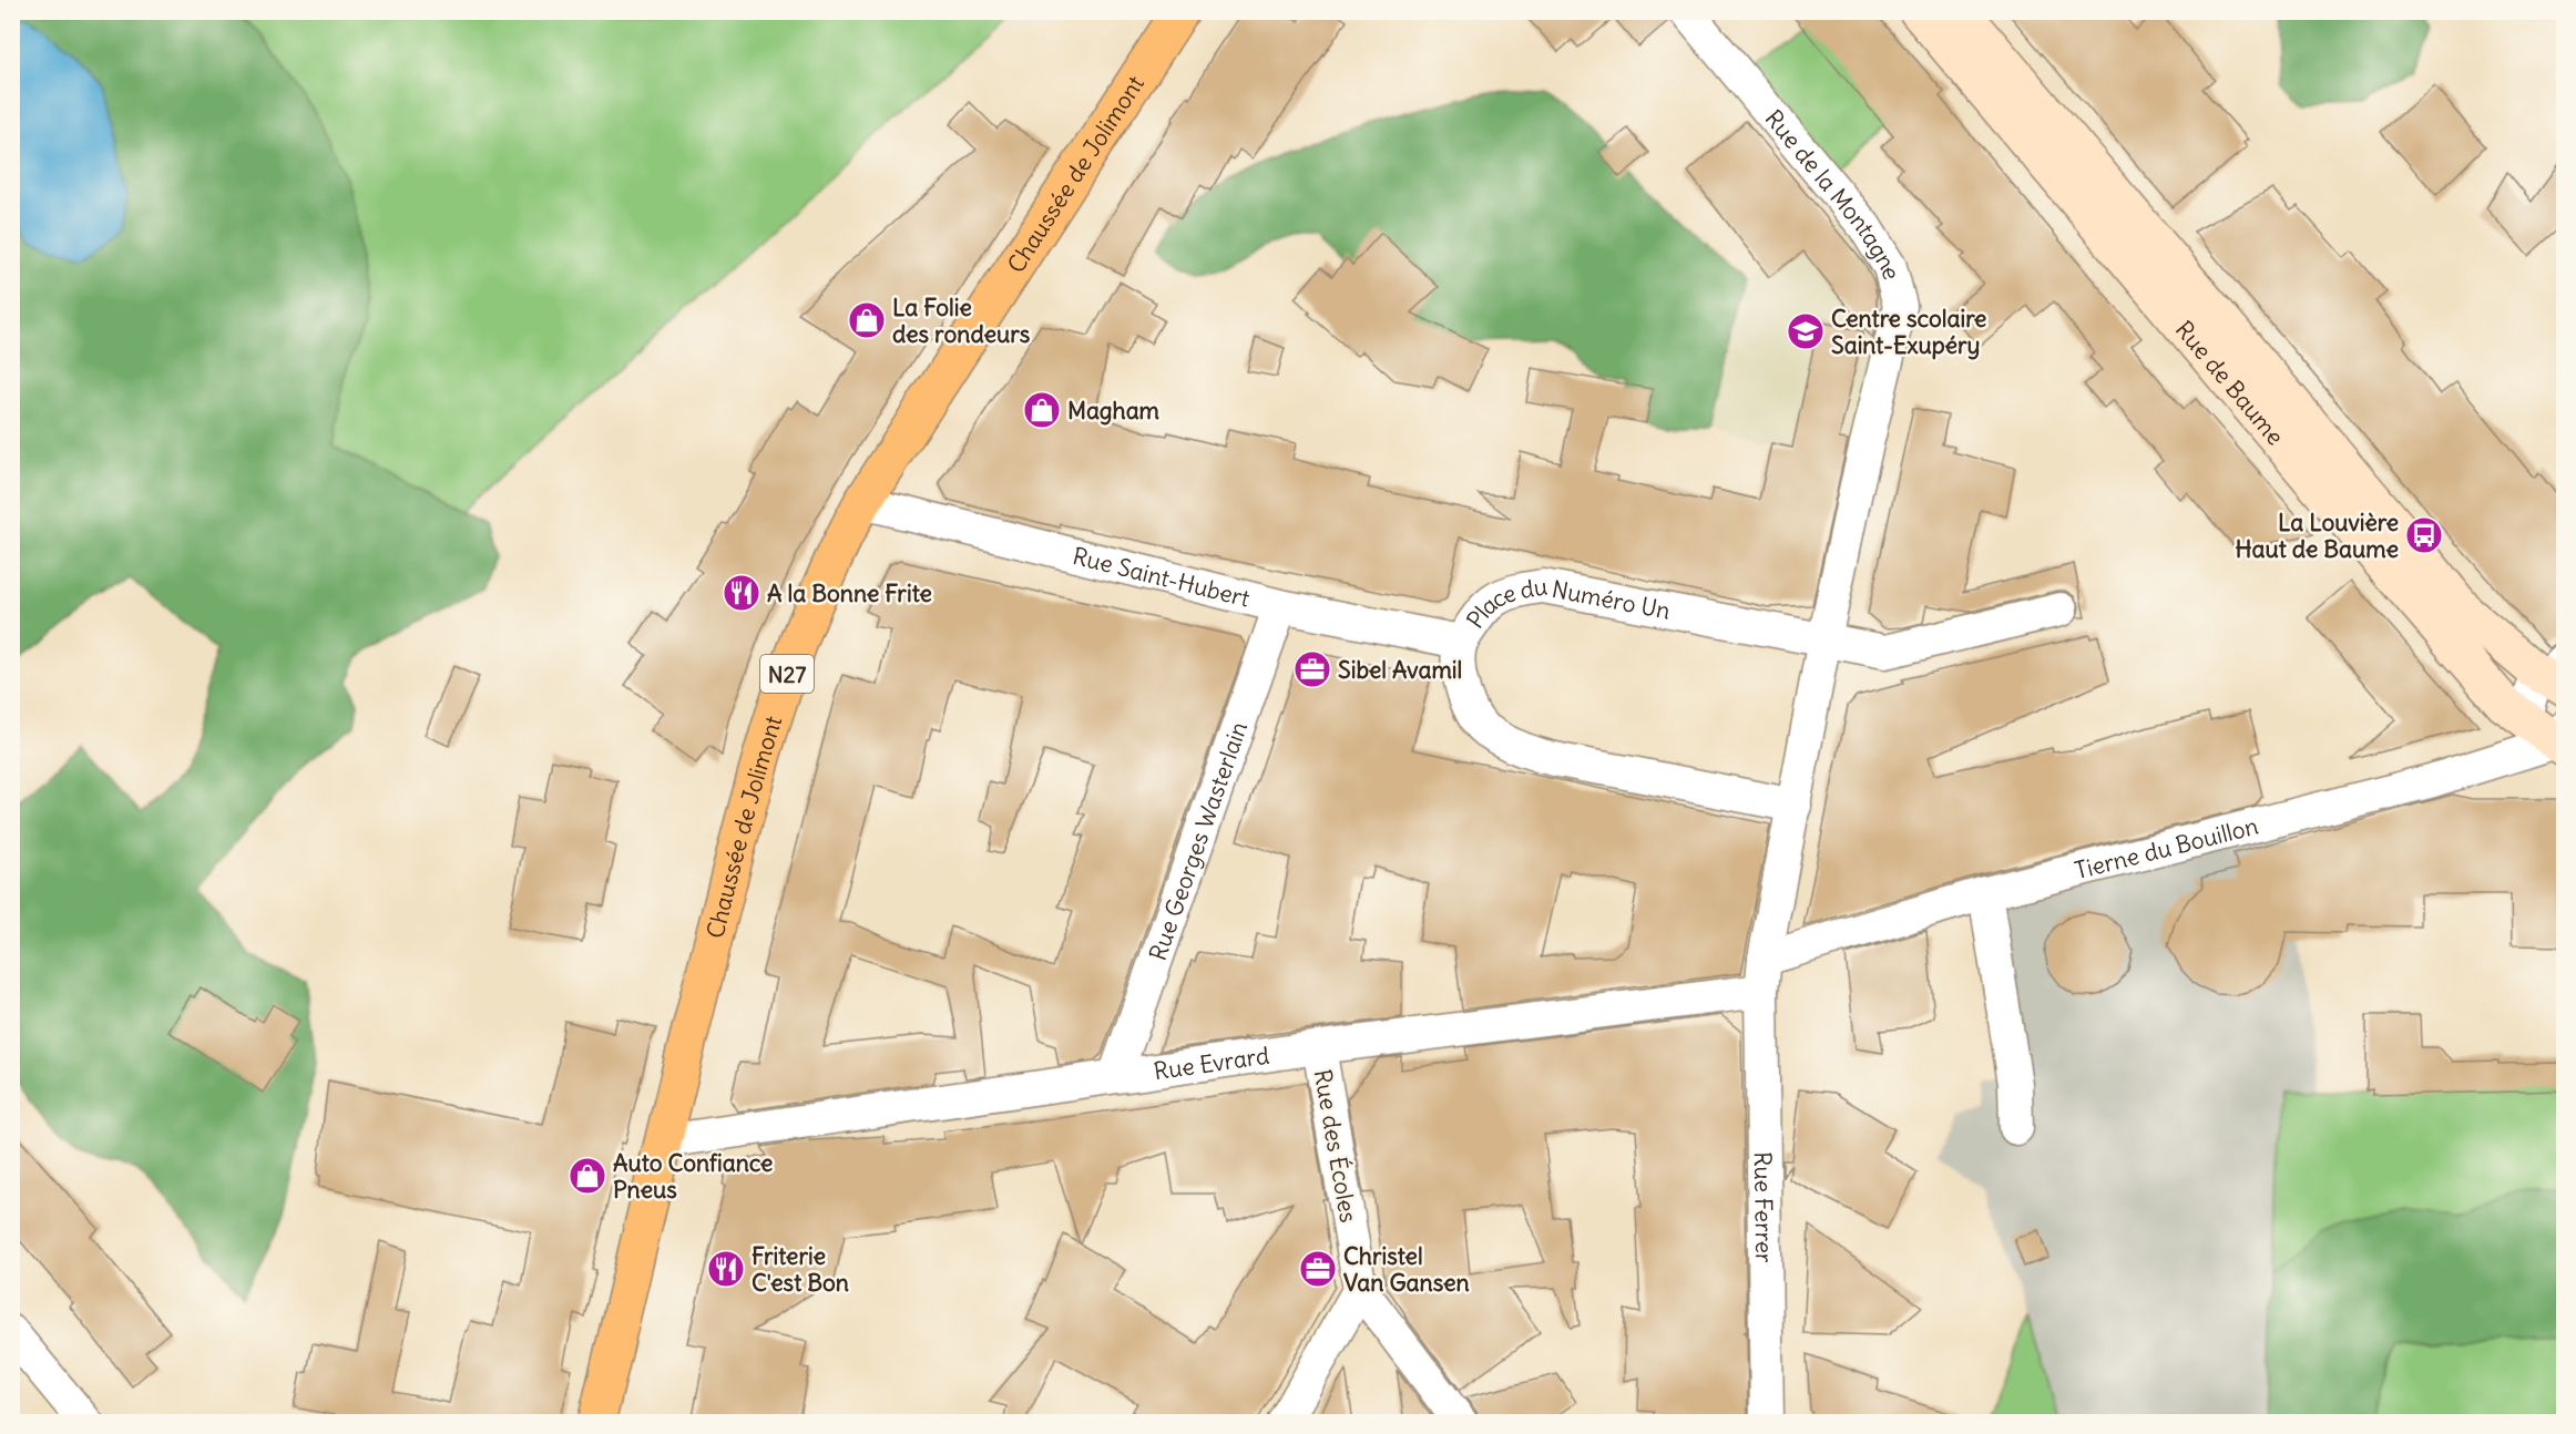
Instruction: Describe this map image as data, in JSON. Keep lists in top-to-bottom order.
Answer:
{
  "streets": {
    "main road": ["Chaussée de Jolimont", "Rue de Baume", "N27"],
    "street": [
      "Rue de la Montagne",
      "Rue Saint-Hubert",
      "Place du Numéro Un",
      "Rue Georges Wasterlain",
      "Tierne du Bouillon",
      "Rue Evrard",
      "Rue des Écoles",
      "Rue Ferrer"
    ]
  },
  "crossings": [
    ["Chaussée de Jolimont", "Rue Saint-Hubert"],
    ["Chaussée de Jolimont", "Rue Evrard"],
    ["Rue de la Montagne", "Place du Numéro Un"],
    ["Rue de Baume", "Tierne du Bouillon"],
    ["Rue Saint-Hubert", "Place du Numéro Un"],
    ["Rue Saint-Hubert", "Rue Georges Wasterlain"],
    ["Rue Georges Wasterlain", "Rue Evrard"],
    ["Tierne du Bouillon", "Rue Evrard"],
    ["Tierne du Bouillon", "Rue Ferrer"],
    ["Rue Evrard", "Rue des Écoles"],
    ["Rue Evrard", "Rue Ferrer"]
  ],
  "places": {
    "shop": ["La Folie des rondeurs", "Magham", "Auto Confiance Pneus"],
    "school or university": ["Centre scolaire Saint-Exupéry"],
    "bus stop": ["La Louvière Haut de Baume"],
    "restaurant": ["A la Bonne Frite", "Friterie C'est Bon"],
    "office": ["Sibel Avamil", "Christel Van Gansen"]
  }
}
